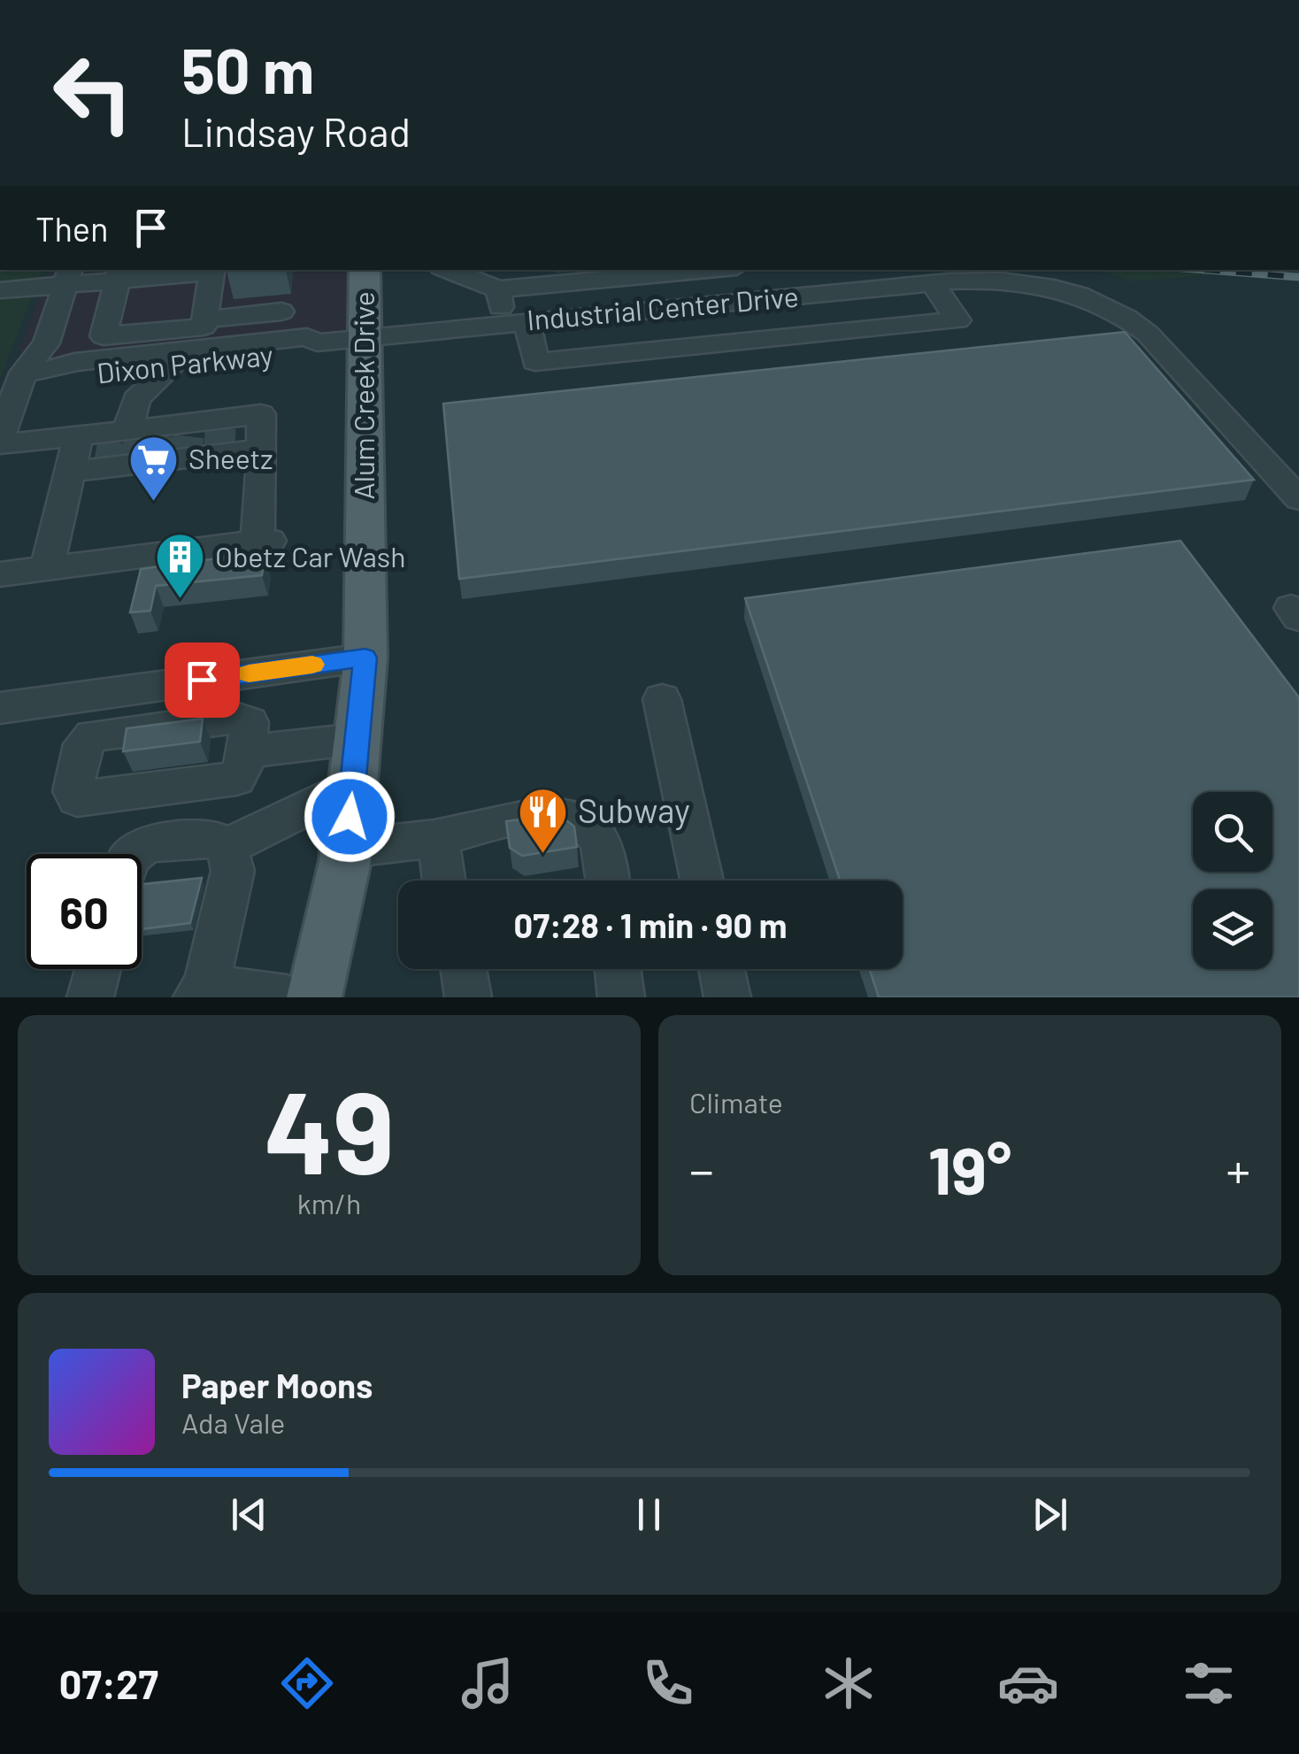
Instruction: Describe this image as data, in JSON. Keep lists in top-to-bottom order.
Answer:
{
  "streets": {
    "main road": ["Alum Creek Drive"],
    "street": ["Industrial Center Drive", "Dixon Parkway"]
  },
  "crossings": [
    ["Industrial Center Drive", "Dixon Parkway"],
    ["Industrial Center Drive", "Alum Creek Drive"],
    ["Dixon Parkway", "Alum Creek Drive"]
  ],
  "places": {
    "supermarket": ["Sheetz"],
    "building": ["Obetz Car Wash"],
    "restaurant": ["Subway"]
  },
  "page": {
    "turn": ["50 m", "Lindsay Road"],
    "then": "Then",
    "limit": "60",
    "trip": "07:28 · 1 min · 90 m",
    "tile": [
      ["49", "km/h"],
      "Climate"
    ],
    "heat": ["−", "19°", "+"],
    "song": ["Paper Moons", "Ada Vale"],
    "tabs": "07:27"
  }
}
